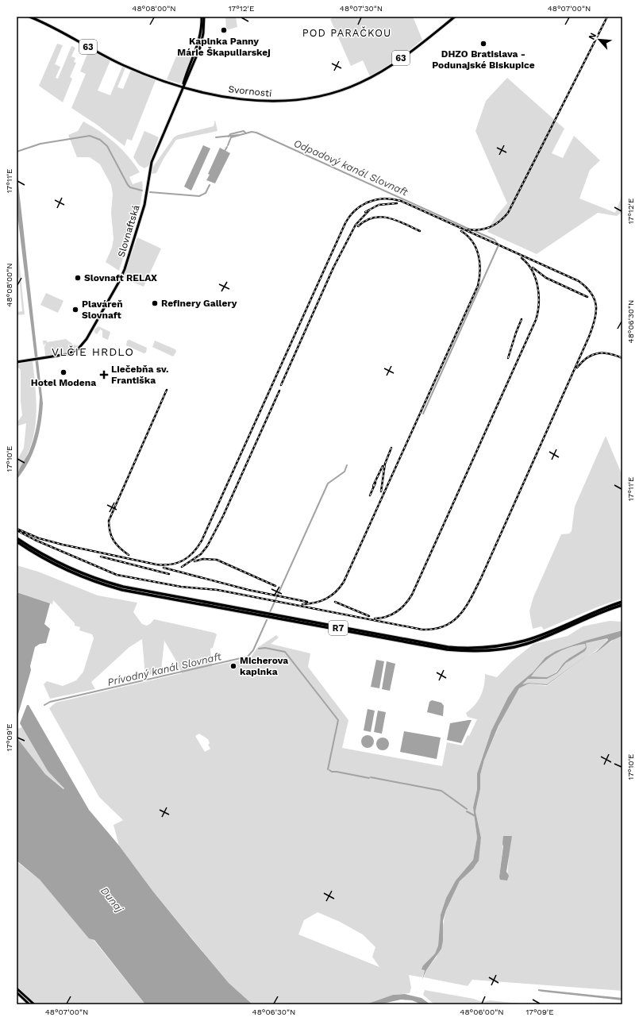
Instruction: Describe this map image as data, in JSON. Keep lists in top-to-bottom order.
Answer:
{
  "streets": {
    "highway": ["R7"],
    "main road": ["63", "Svornosti", "Slovnaftská"]
  },
  "crossings": [
    ["Svornosti", "Slovnaftská"]
  ],
  "districts": ["POD PARAČKOU", "VLČIE HRDLO"],
  "water": ["Odpadový kanál Slovnaft", "Prívodný kanál Slovnaft", "Dunaj"],
  "places": {
    "other": [
      "Kaplnka Panny Márie Škapuliarskej",
      "DHZO Bratislava - Podunajské Biskupice",
      "Slovnaft RELAX",
      "Refinery Gallery",
      "Plaváreň Slovnaft",
      "Hotel Modena",
      "Micherova kaplnka"
    ],
    "health": ["Liečebňa sv. Františka"]
  },
  "north": "top left",
  "coordinates": [
    "48°08'00\"N",
    "17°12'E",
    "48°07'30\"N",
    "48°07'00\"N",
    "17°11'E",
    "48°06'30\"N",
    "17°10'E",
    "17°09'E",
    "48°06'00\"N"
  ]
}
